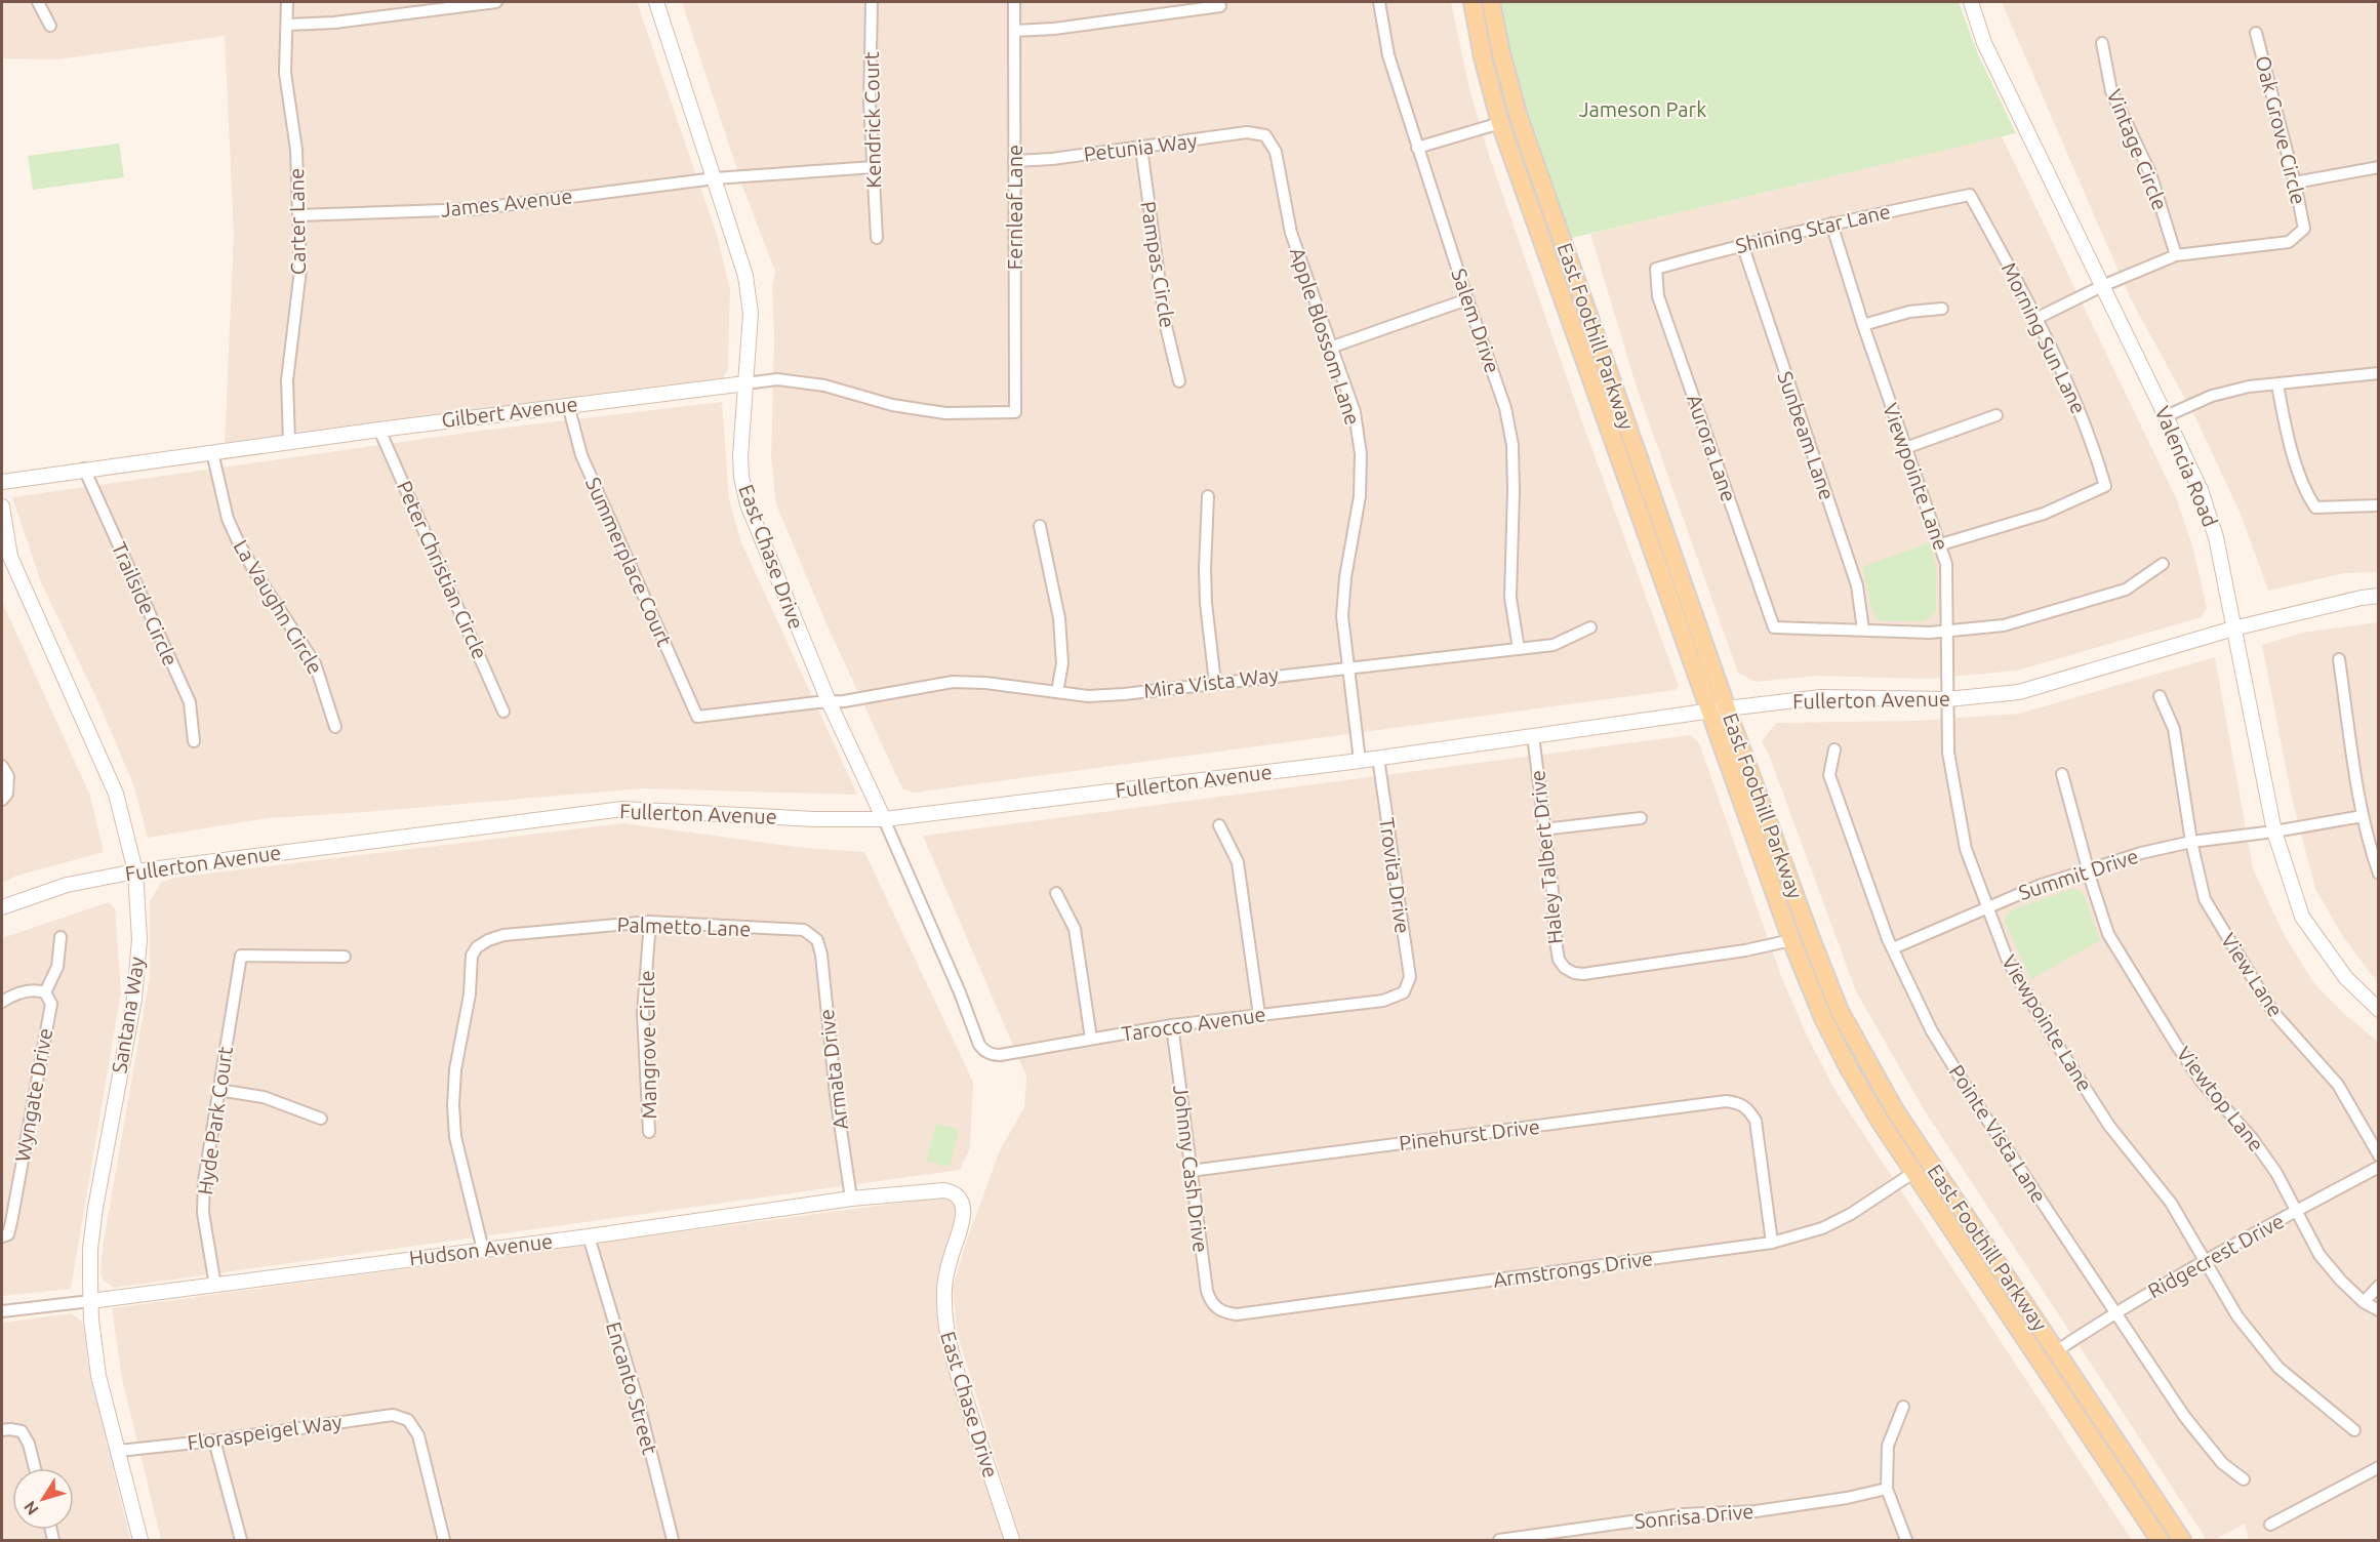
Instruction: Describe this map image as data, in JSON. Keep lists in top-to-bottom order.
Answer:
{
  "streets": {
    "main road": ["East Foothill Parkway"],
    "street": [
      "Kendrick Court",
      "Oak Grove Circle",
      "Petunia Way",
      "Vintage Circle",
      "James Avenue",
      "Fernleaf Lane",
      "Carter Lane",
      "Shining Star Lane",
      "Pampas Circle",
      "Salem Drive",
      "Apple Blossom Lane",
      "Morning Sun Lane",
      "Gilbert Avenue",
      "Sunbeam Lane",
      "Aurora Lane",
      "Valencia Road",
      "Viewpointe Lane",
      "East Chase Drive",
      "Summerplace Court",
      "Peter Christian Circle",
      "Trailside Circle",
      "La Vaughn Circle",
      "Mira Vista Way",
      "Fullerton Avenue",
      "Haley Talbert Drive",
      "Summit Drive",
      "Trovita Drive",
      "Palmetto Lane",
      "View Lane",
      "Santana Way",
      "Tarocco Avenue",
      "Mangrove Circle",
      "Armata Drive",
      "Wyngate Drive",
      "Viewtop Lane",
      "Hyde Park Court",
      "Pointe Vista Lane",
      "Pinehurst Drive",
      "Johnny Cash Drive",
      "Hudson Avenue",
      "Ridgecrest Drive",
      "Armstrongs Drive",
      "Encanto Street",
      "Floraspeigel Way",
      "Sonrisa Drive"
    ]
  },
  "crossings": [
    ["Kendrick Court", "James Avenue"],
    ["Oak Grove Circle", "Vintage Circle"],
    ["Petunia Way", "Fernleaf Lane"],
    ["Petunia Way", "Pampas Circle"],
    ["Petunia Way", "Apple Blossom Lane"],
    ["James Avenue", "Carter Lane"],
    ["James Avenue", "East Chase Drive"],
    ["Fernleaf Lane", "Gilbert Avenue"],
    ["Carter Lane", "Gilbert Avenue"],
    ["Shining Star Lane", "Morning Sun Lane"],
    ["Shining Star Lane", "Sunbeam Lane"],
    ["Shining Star Lane", "Aurora Lane"],
    ["Shining Star Lane", "Viewpointe Lane"],
    ["Salem Drive", "Mira Vista Way"],
    ["Apple Blossom Lane", "Mira Vista Way"],
    ["Apple Blossom Lane", "Fullerton Avenue"],
    ["East Foothill Parkway", "Fullerton Avenue"],
    ["East Foothill Parkway", "Haley Talbert Drive"],
    ["East Foothill Parkway", "Ridgecrest Drive"],
    ["East Foothill Parkway", "Armstrongs Drive"],
    ["Morning Sun Lane", "Viewpointe Lane"],
    ["Gilbert Avenue", "East Chase Drive"],
    ["Gilbert Avenue", "Summerplace Court"],
    ["Gilbert Avenue", "Peter Christian Circle"],
    ["Gilbert Avenue", "Trailside Circle"],
    ["Gilbert Avenue", "La Vaughn Circle"],
    ["Sunbeam Lane", "Aurora Lane"],
    ["Valencia Road", "Fullerton Avenue"],
    ["Valencia Road", "Summit Drive"],
    ["Viewpointe Lane", "Fullerton Avenue"],
    ["Viewpointe Lane", "Summit Drive"],
    ["Viewpointe Lane", "Ridgecrest Drive"],
    ["East Chase Drive", "Mira Vista Way"],
    ["East Chase Drive", "Fullerton Avenue"],
    ["East Chase Drive", "Tarocco Avenue"],
    ["East Chase Drive", "Hudson Avenue"],
    ["Summerplace Court", "Mira Vista Way"],
    ["Fullerton Avenue", "Haley Talbert Drive"],
    ["Fullerton Avenue", "Trovita Drive"],
    ["Fullerton Avenue", "Santana Way"],
    ["Summit Drive", "View Lane"],
    ["Summit Drive", "Viewtop Lane"],
    ["Summit Drive", "Pointe Vista Lane"],
    ["Trovita Drive", "Tarocco Avenue"],
    ["Palmetto Lane", "Mangrove Circle"],
    ["Palmetto Lane", "Armata Drive"],
    ["Palmetto Lane", "Hudson Avenue"],
    ["Santana Way", "Hudson Avenue"],
    ["Santana Way", "Floraspeigel Way"],
    ["Tarocco Avenue", "Johnny Cash Drive"],
    ["Armata Drive", "Hudson Avenue"],
    ["Viewtop Lane", "Ridgecrest Drive"],
    ["Hyde Park Court", "Hudson Avenue"],
    ["Pointe Vista Lane", "Ridgecrest Drive"],
    ["Pinehurst Drive", "Johnny Cash Drive"],
    ["Pinehurst Drive", "Armstrongs Drive"],
    ["Johnny Cash Drive", "Armstrongs Drive"],
    ["Hudson Avenue", "Encanto Street"]
  ],
  "parks": ["Jameson Park"],
  "north": "bottom left"
}
